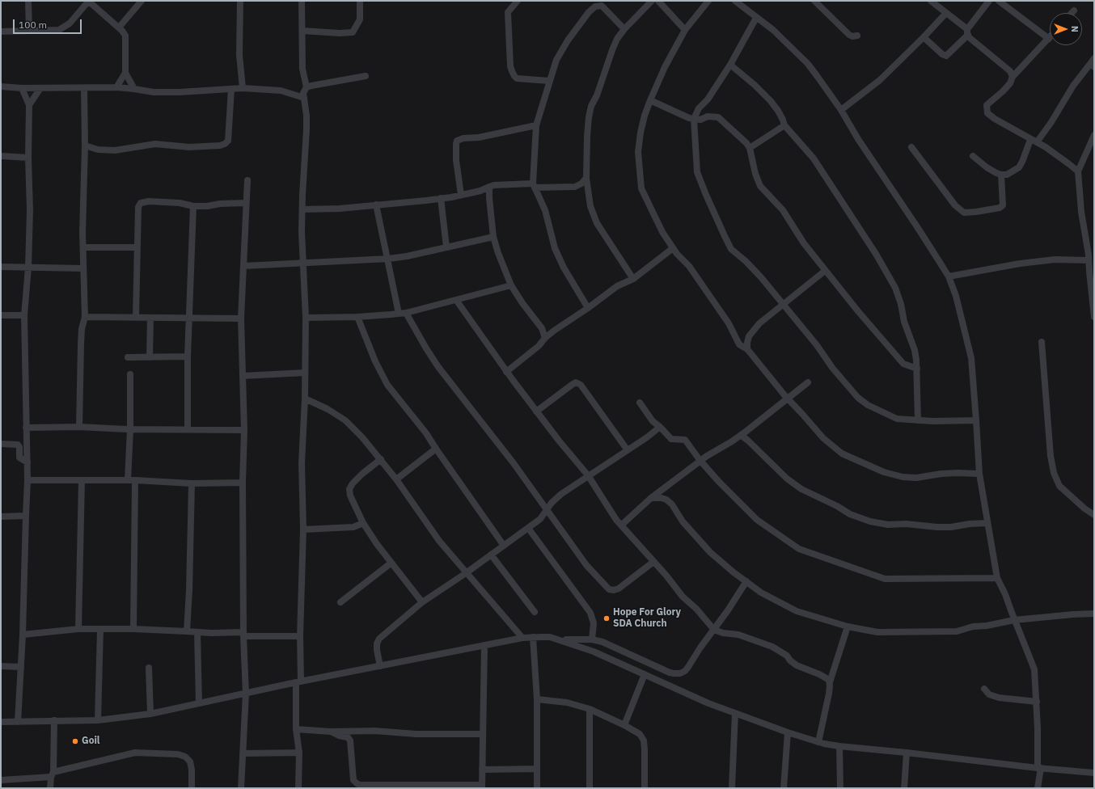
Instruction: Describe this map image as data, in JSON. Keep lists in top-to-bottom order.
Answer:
{
  "places": ["Hope For Glory SDA Church", "Goil"],
  "scale_bar": "100 m",
  "north": "right"
}
